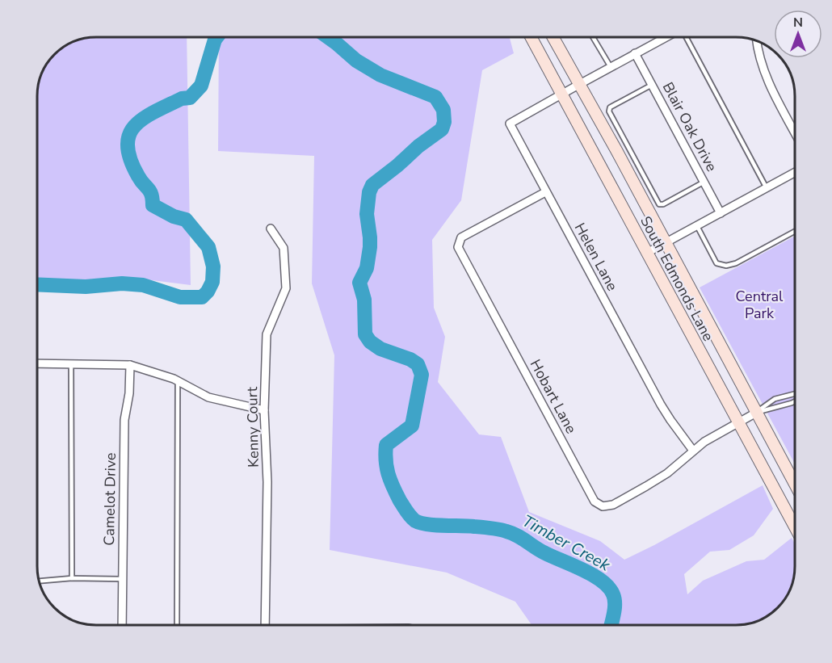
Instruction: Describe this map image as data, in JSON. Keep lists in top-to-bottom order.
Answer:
{
  "streets": {
    "main road": ["South Edmonds Lane"],
    "street": [
      "Blair Oak Drive",
      "Helen Lane",
      "Hobart Lane",
      "Kenny Court",
      "Camelot Drive"
    ]
  },
  "crossings": [
    ["Helen Lane", "South Edmonds Lane"],
    ["Helen Lane", "Hobart Lane"],
    ["South Edmonds Lane", "Hobart Lane"]
  ],
  "water": ["Timber Creek"],
  "parks": ["Central Park"],
  "north": "top"
}
